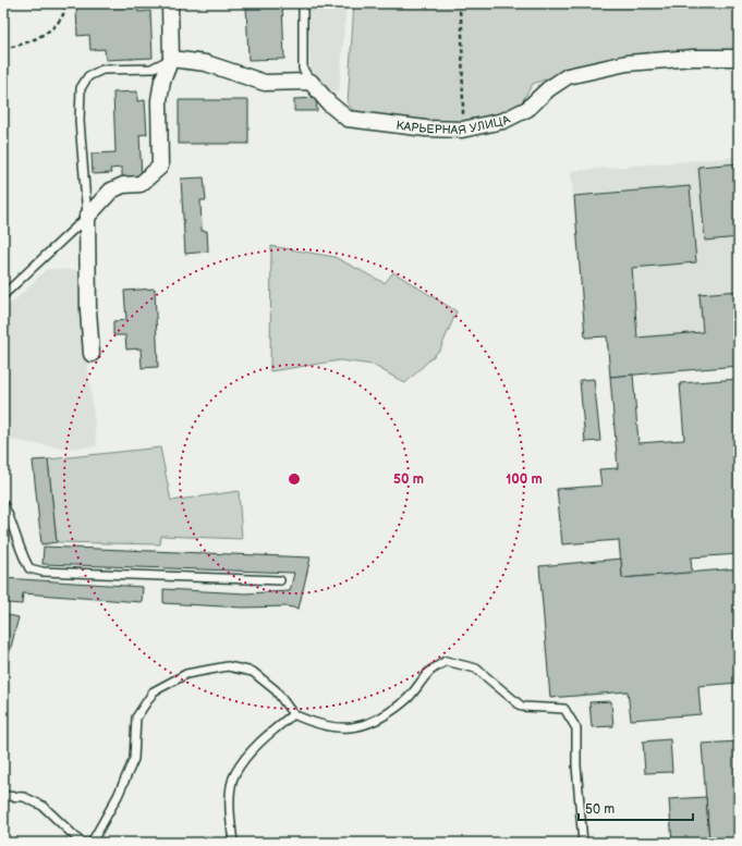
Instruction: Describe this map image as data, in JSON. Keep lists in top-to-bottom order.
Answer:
{
  "streets": {
    "street": ["КАРЬЕРНАЯ УЛИЦА"]
  },
  "scale_bar": "50 m",
  "rings": ["50 m", "100 m"]
}
